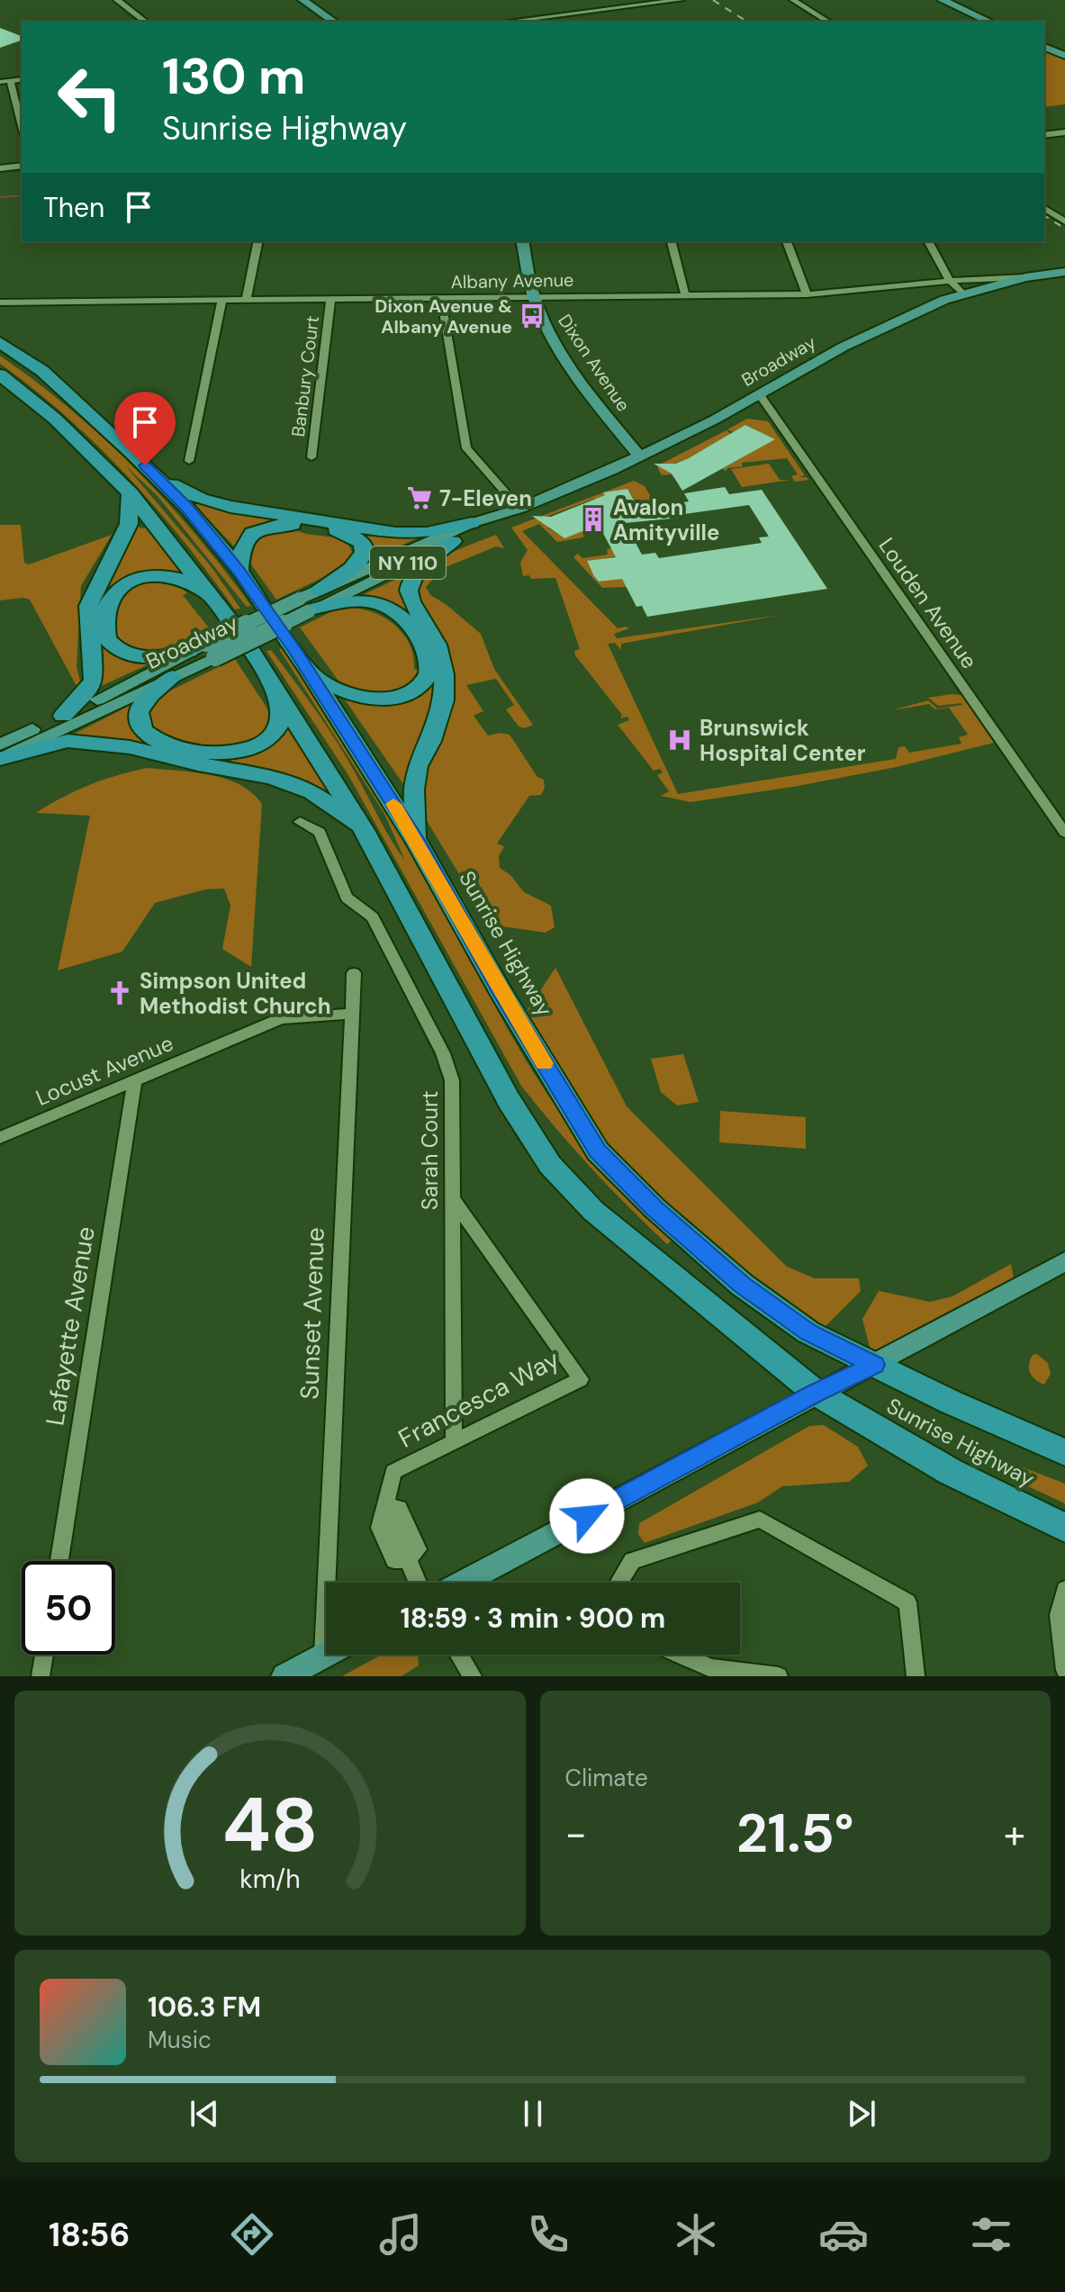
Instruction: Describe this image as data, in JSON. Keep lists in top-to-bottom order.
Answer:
{
  "streets": {
    "highway": ["Sunrise Highway"],
    "main road": ["Broadway", "Dixon Avenue", "NY 110"],
    "street": [
      "Albany Avenue",
      "Banbury Court",
      "Louden Avenue",
      "Locust Avenue",
      "Sarah Court",
      "Sunset Avenue",
      "Lafayette Avenue",
      "Francesca Way"
    ]
  },
  "crossings": [
    ["Albany Avenue", "Broadway"],
    ["Albany Avenue", "Dixon Avenue"],
    ["Albany Avenue", "Banbury Court"],
    ["Broadway", "Dixon Avenue"],
    ["Broadway", "Louden Avenue"],
    ["Locust Avenue", "Sunset Avenue"],
    ["Locust Avenue", "Lafayette Avenue"],
    ["Sarah Court", "Francesca Way"]
  ],
  "places": {
    "bus stop": ["Dixon Avenue & Albany Avenue"],
    "supermarket": ["7-Eleven"],
    "building": ["Avalon Amityville"],
    "hospital": ["Brunswick Hospital Center"],
    "church": ["Simpson United Methodist Church"]
  },
  "page": {
    "turn": ["130 m", "Sunrise Highway"],
    "then": "Then",
    "limit": "50",
    "trip": "18:59 · 3 min · 900 m",
    "tile": "Climate",
    "heat": ["−", "21.5°", "+"],
    "song": ["106.3 FM", "Music"],
    "tabs": "18:56",
    "gauge": ["48", "km/h"]
  }
}
